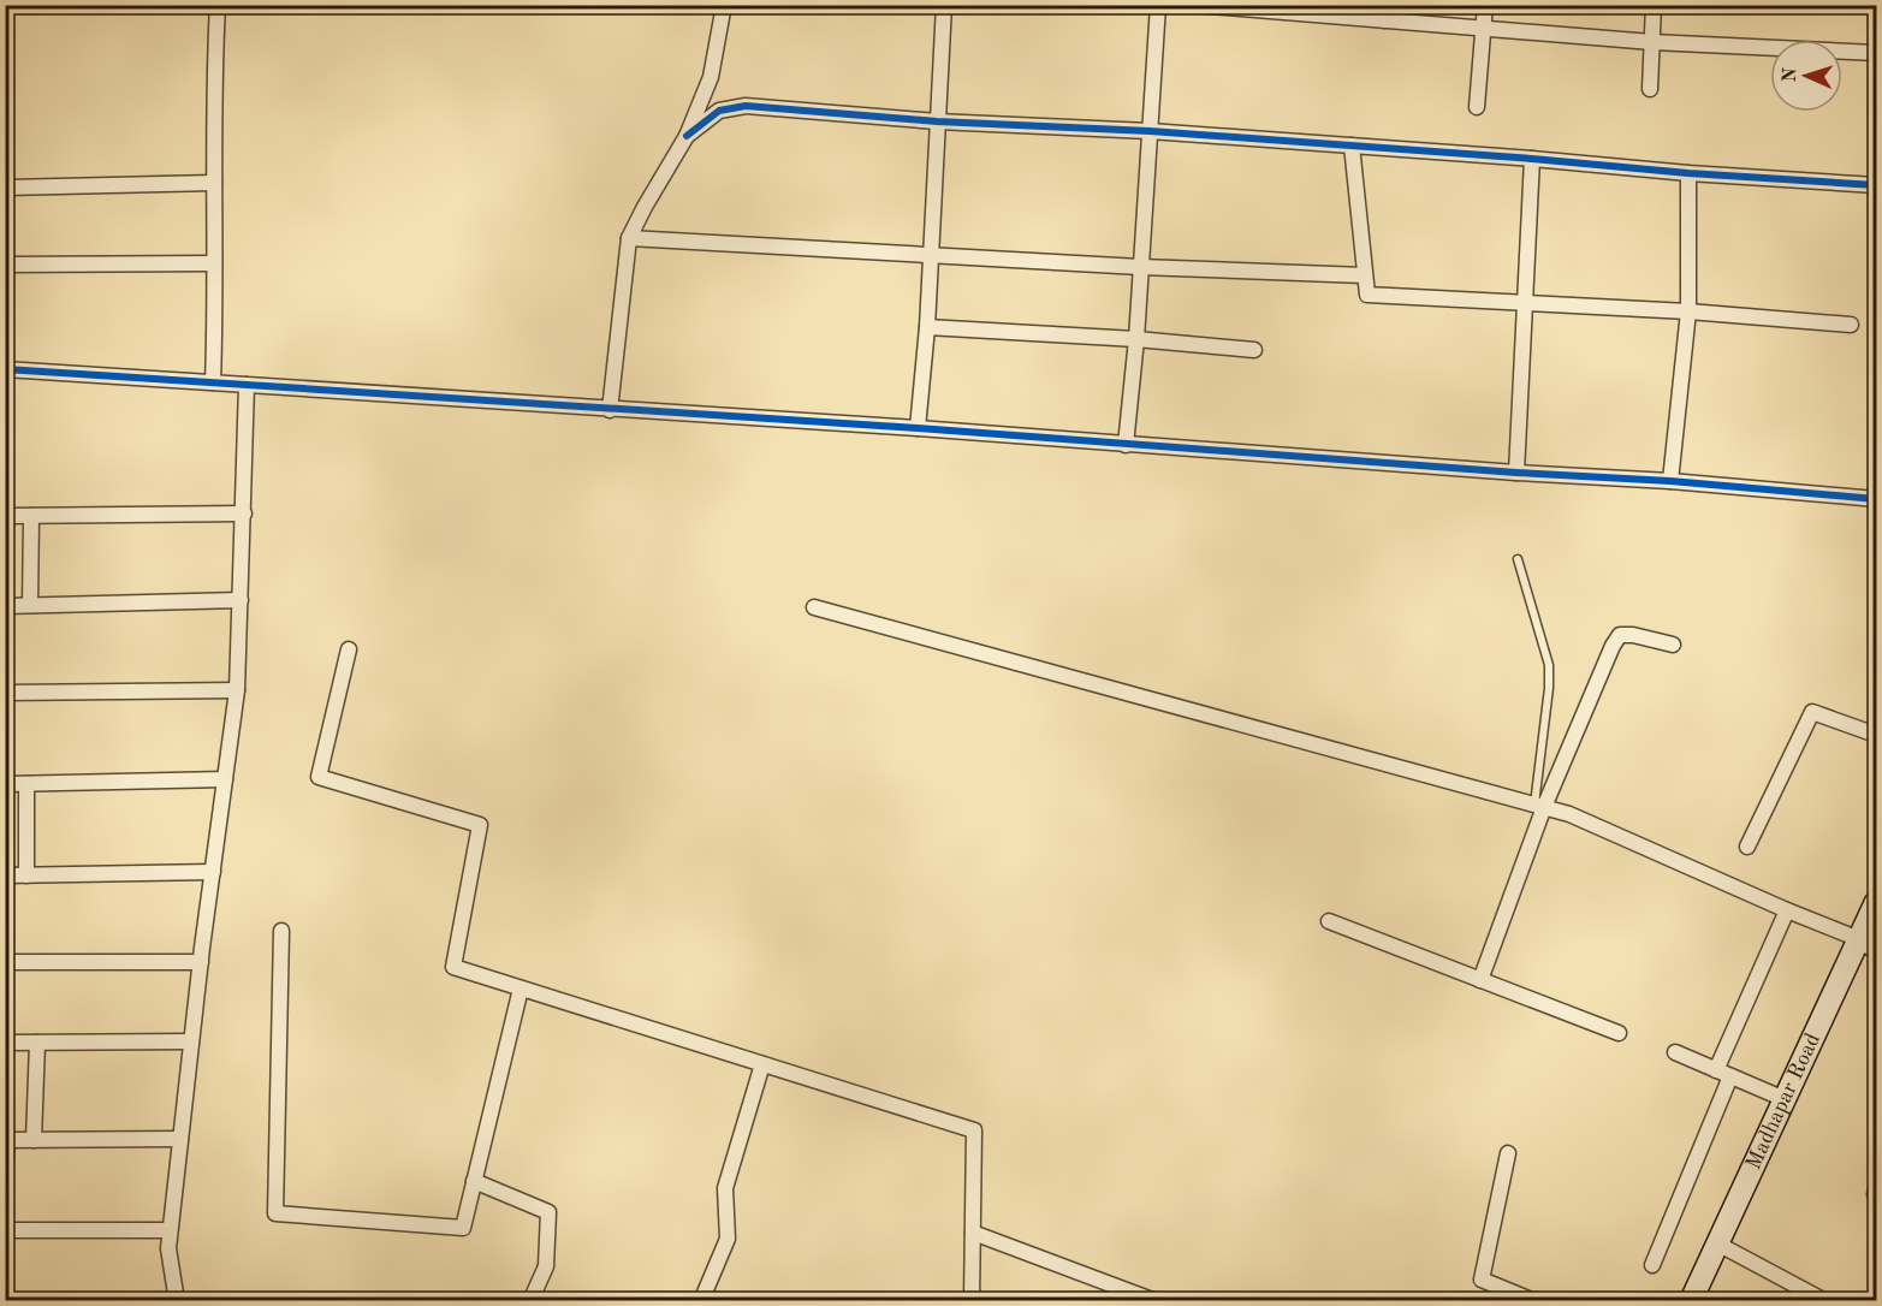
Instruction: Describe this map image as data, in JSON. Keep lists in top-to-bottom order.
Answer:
{
  "streets": {
    "main road": ["Madhapar Road"]
  },
  "north": "left"
}
